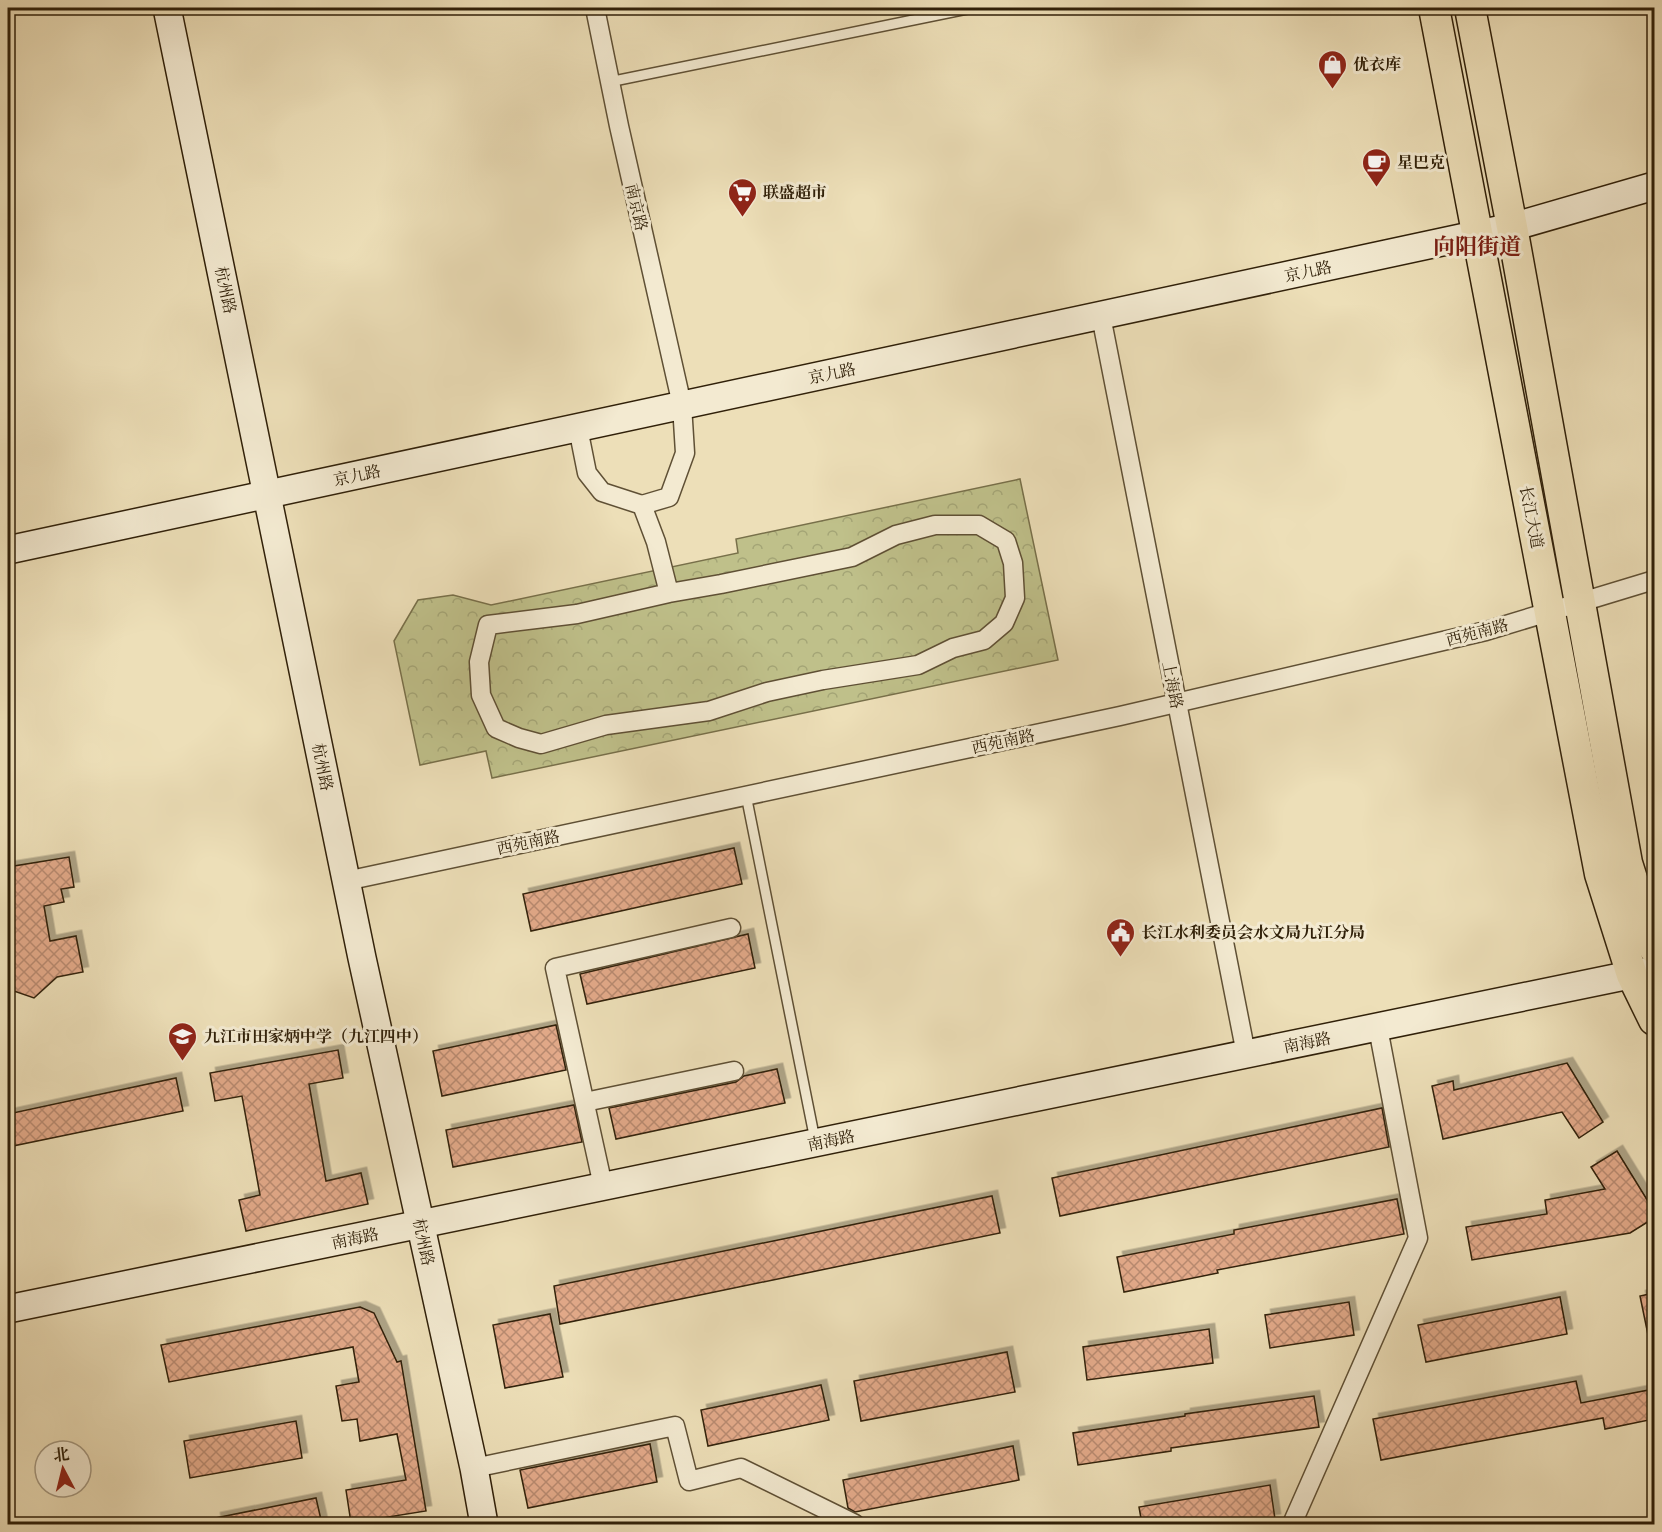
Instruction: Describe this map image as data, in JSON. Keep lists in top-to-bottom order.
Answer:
{
  "streets": {
    "main road": [
      "京九路",
      "杭州路",
      "长江大道",
      "南海路"
    ],
    "street": ["南京路", "西苑南路", "上海路"]
  },
  "crossings": [
    ["南京路", "京九路"],
    ["京九路", "杭州路"],
    ["京九路", "长江大道"],
    ["京九路", "上海路"],
    ["杭州路", "西苑南路"],
    ["杭州路", "南海路"],
    ["长江大道", "西苑南路"],
    ["长江大道", "南海路"],
    ["西苑南路", "上海路"],
    ["上海路", "南海路"]
  ],
  "districts": ["向阳街道"],
  "places": {
    "shop": ["优衣库"],
    "cafe": ["星巴克"],
    "supermarket": ["联盛超市"],
    "public building": ["长江水利委员会水文局九江分局"],
    "school or university": ["九江市田家炳中学（九江四中）"]
  },
  "north": "top"
}
